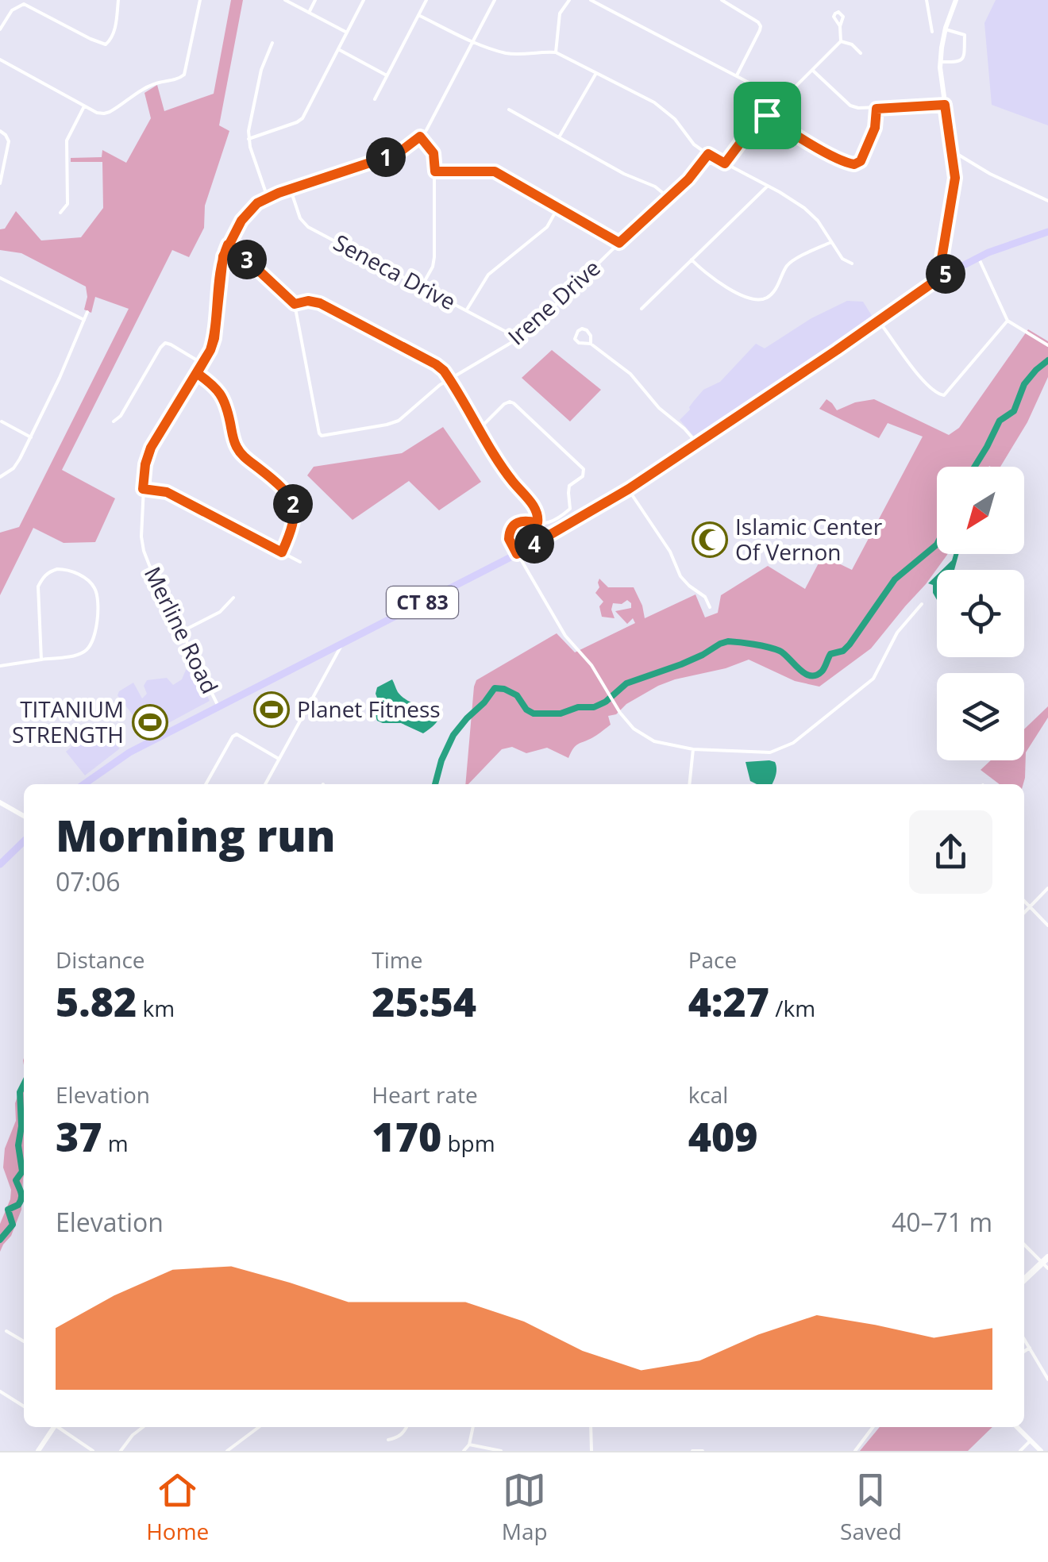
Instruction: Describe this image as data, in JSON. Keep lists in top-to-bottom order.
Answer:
{
  "streets": {
    "main road": ["CT 83"],
    "street": ["Seneca Drive", "Irene Drive", "Merline Road"]
  },
  "crossings": [
    ["Seneca Drive", "Irene Drive"],
    ["Seneca Drive", "Merline Road"],
    ["CT 83", "Merline Road"]
  ],
  "places": {
    "mosque": ["Islamic Center Of Vernon"],
    "sports": ["Planet Fitness", "TITANIUM STRENGTH"]
  },
  "north": "bottom left",
  "page": {
    "pins": [
      "1",
      "3",
      "5",
      "2",
      "4"
    ],
    "heading": ["Morning run", "07:06"],
    "stats": [
      ["Distance", "5.82 km"],
      ["Time", "25:54"],
      ["Pace", "4:27 /km"],
      ["Elevation", "37 m"],
      ["Heart rate", "170 bpm"],
      ["kcal", "409"]
    ],
    "chart": ["Elevation", "40–71 m"],
    "tabs": ["Home", "Map", "Saved"]
  }
}
